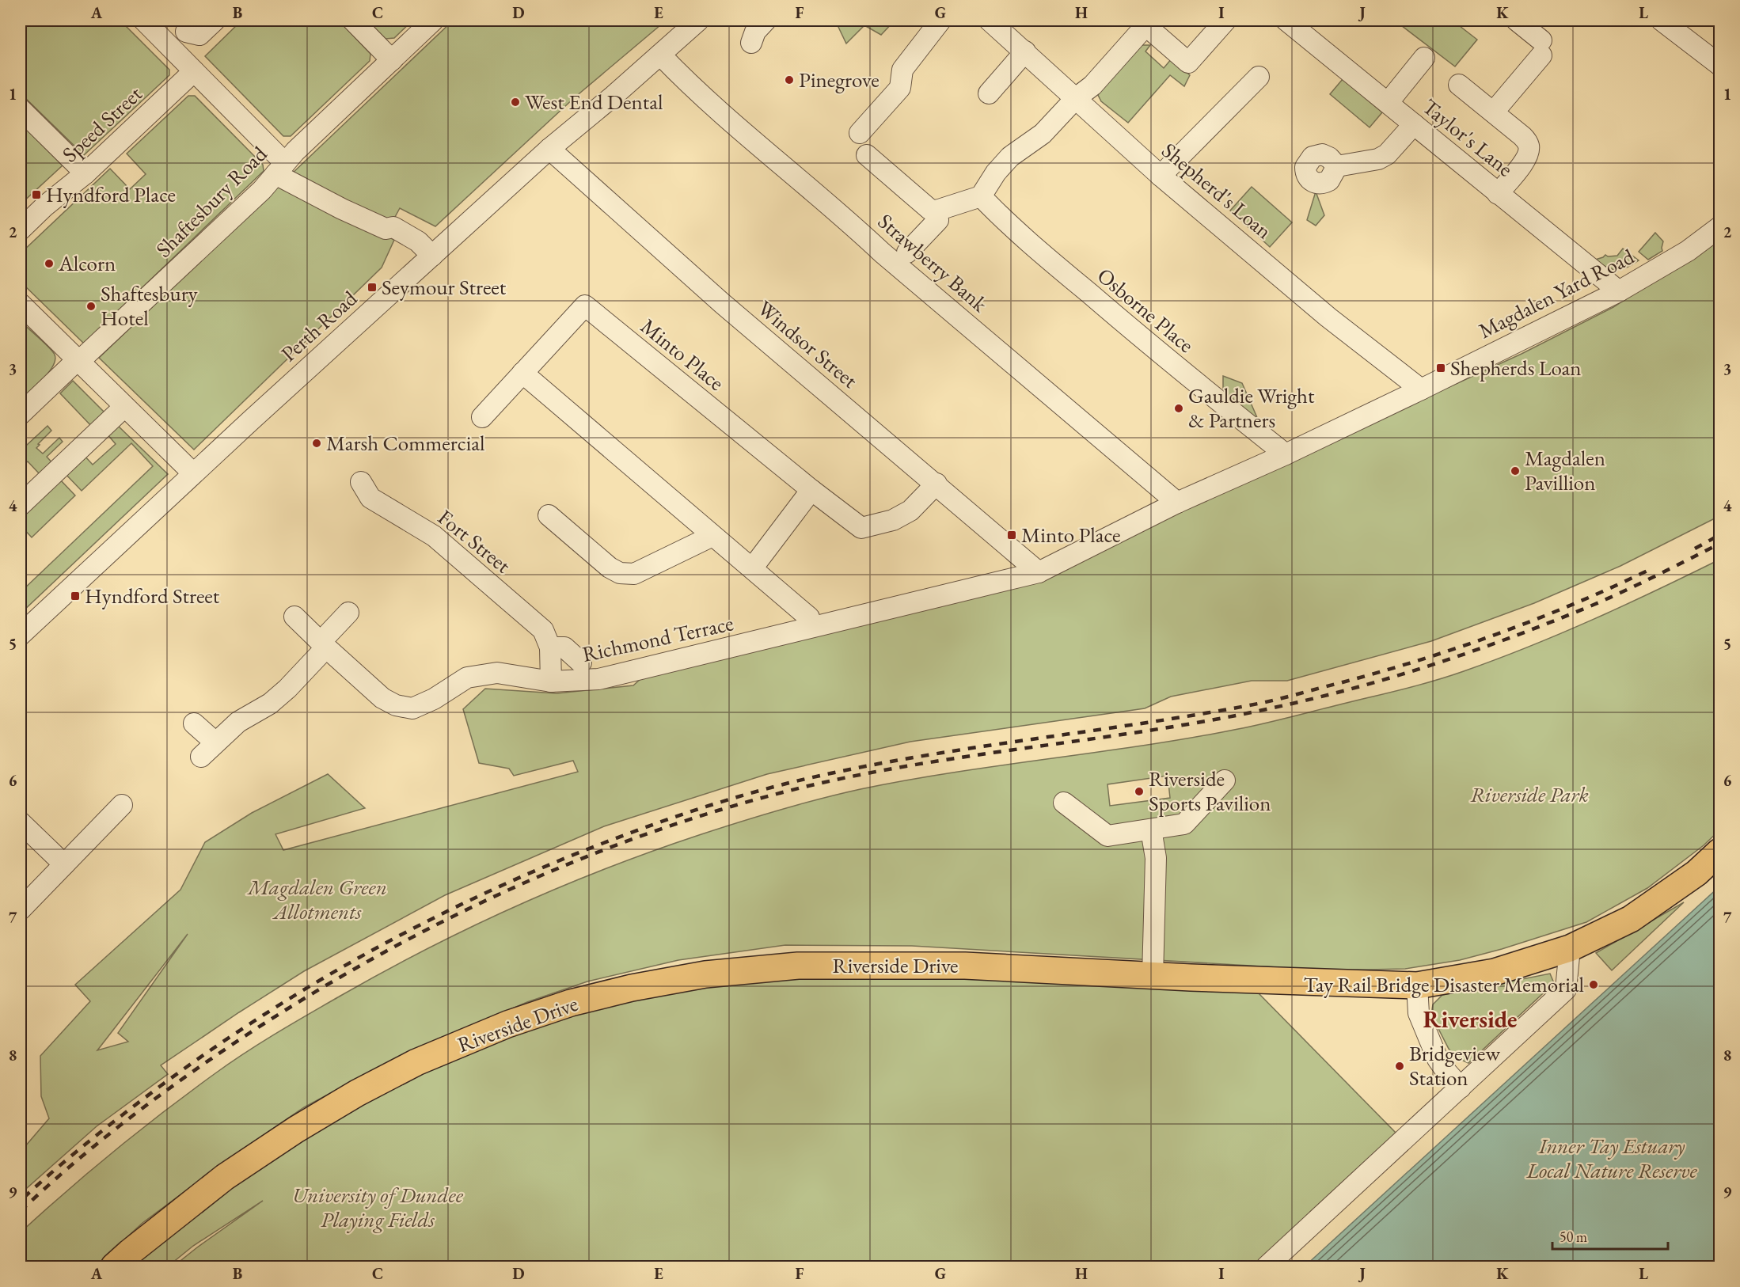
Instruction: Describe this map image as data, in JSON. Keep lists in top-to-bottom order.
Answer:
{
  "streets": {
    "main road": ["Riverside Drive"],
    "street": [
      "Speed Street",
      "Taylor's Lane",
      "Shepherd's Loan",
      "Shaftesbury Road",
      "Strawberry Bank",
      "Magdalen Yard Road",
      "Osborne Place",
      "Perth Road",
      "Windsor Street",
      "Minto Place",
      "Fort Street",
      "Richmond Terrace"
    ]
  },
  "crossings": [
    ["Taylor's Lane", "Magdalen Yard Road"],
    ["Shepherd's Loan", "Magdalen Yard Road"],
    ["Strawberry Bank", "Magdalen Yard Road"],
    ["Strawberry Bank", "Perth Road"],
    ["Magdalen Yard Road", "Osborne Place"],
    ["Magdalen Yard Road", "Windsor Street"],
    ["Magdalen Yard Road", "Richmond Terrace"],
    ["Perth Road", "Windsor Street"],
    ["Windsor Street", "Richmond Terrace"],
    ["Fort Street", "Richmond Terrace"]
  ],
  "districts": ["Riverside"],
  "parks": [
    "Riverside Park",
    "Magdalen Green Allotments",
    "Inner Tay Estuary Local Nature Reserve",
    "University of Dundee Playing Fields"
  ],
  "places": {
    "other": [
      "Pinegrove",
      "West End Dental",
      "Alcorn",
      "Shaftesbury Hotel",
      "Gauldie Wright & Partners",
      "Marsh Commercial",
      "Magdalen Pavillion",
      "Riverside Sports Pavilion",
      "Tay Rail Bridge Disaster Memorial",
      "Bridgeview Station"
    ],
    "transit": [
      "Hyndford Place",
      "Seymour Street",
      "Shepherds Loan",
      "Minto Place",
      "Hyndford Street"
    ]
  },
  "scale_bar": "50 m",
  "grid": {
    "columns": [
      "A",
      "B",
      "C",
      "D",
      "E",
      "F",
      "G",
      "H",
      "I",
      "J",
      "K",
      "L"
    ],
    "rows": [
      "1",
      "2",
      "3",
      "4",
      "5",
      "6",
      "7",
      "8",
      "9"
    ]
  }
}
